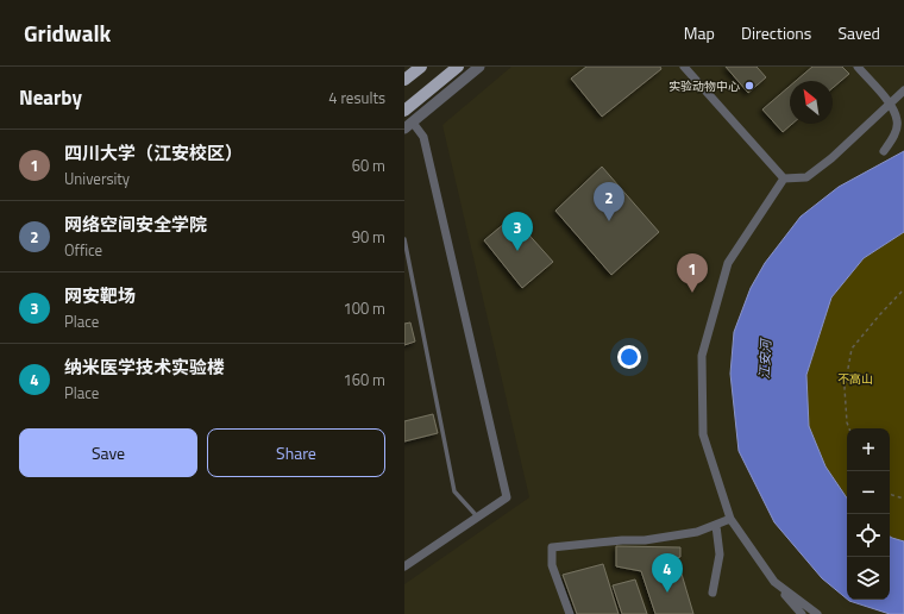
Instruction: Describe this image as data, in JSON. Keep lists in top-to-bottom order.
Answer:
{
  "water": ["江安河"],
  "parks": ["不高山"],
  "places": ["实验动物中心"],
  "north": "top left",
  "page": {
    "header": "Gridwalk",
    "nav": ["Map", "Directions", "Saved"],
    "heading": ["Nearby", "4 results"],
    "list": [
      {
        "mark": "1",
        "name": "四川大学（江安校区）",
        "note": "University",
        "value": "60 m"
      },
      {
        "mark": "2",
        "name": "网络空间安全学院",
        "note": "Office",
        "value": "90 m"
      },
      {
        "mark": "3",
        "name": "网安靶场",
        "note": "Place",
        "value": "100 m"
      },
      {
        "mark": "4",
        "name": "纳米医学技术实验楼",
        "note": "Place",
        "value": "160 m"
      }
    ],
    "pins": [
      "2",
      "3",
      "1",
      "4"
    ],
    "buttons": ["Save", "Share"],
    "map_buttons": ["+", "−"]
  }
}
